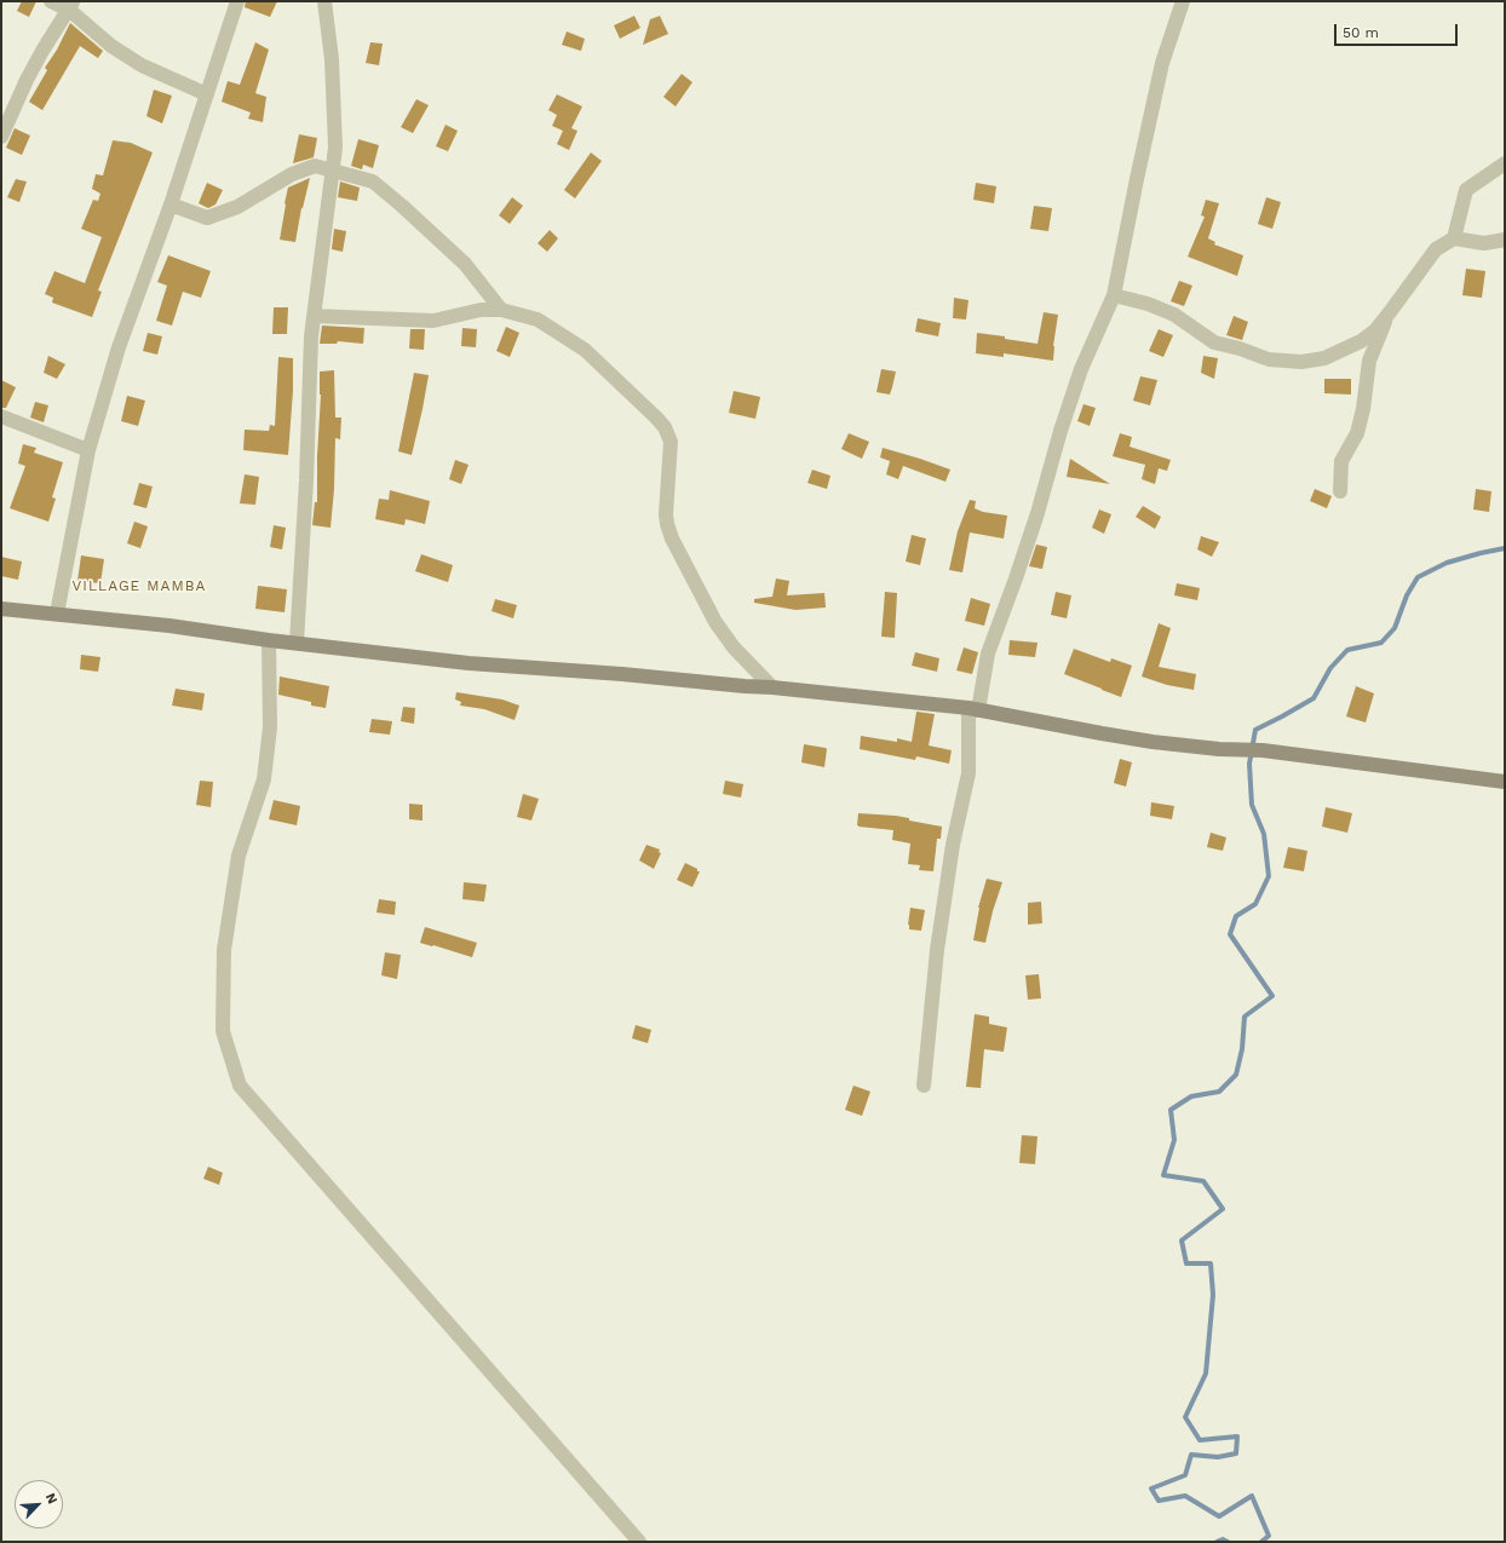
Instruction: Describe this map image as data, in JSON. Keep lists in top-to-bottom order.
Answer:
{
  "districts": ["VILLAGE MAMBA"],
  "scale_bar": "50 m",
  "north": "top right"
}
